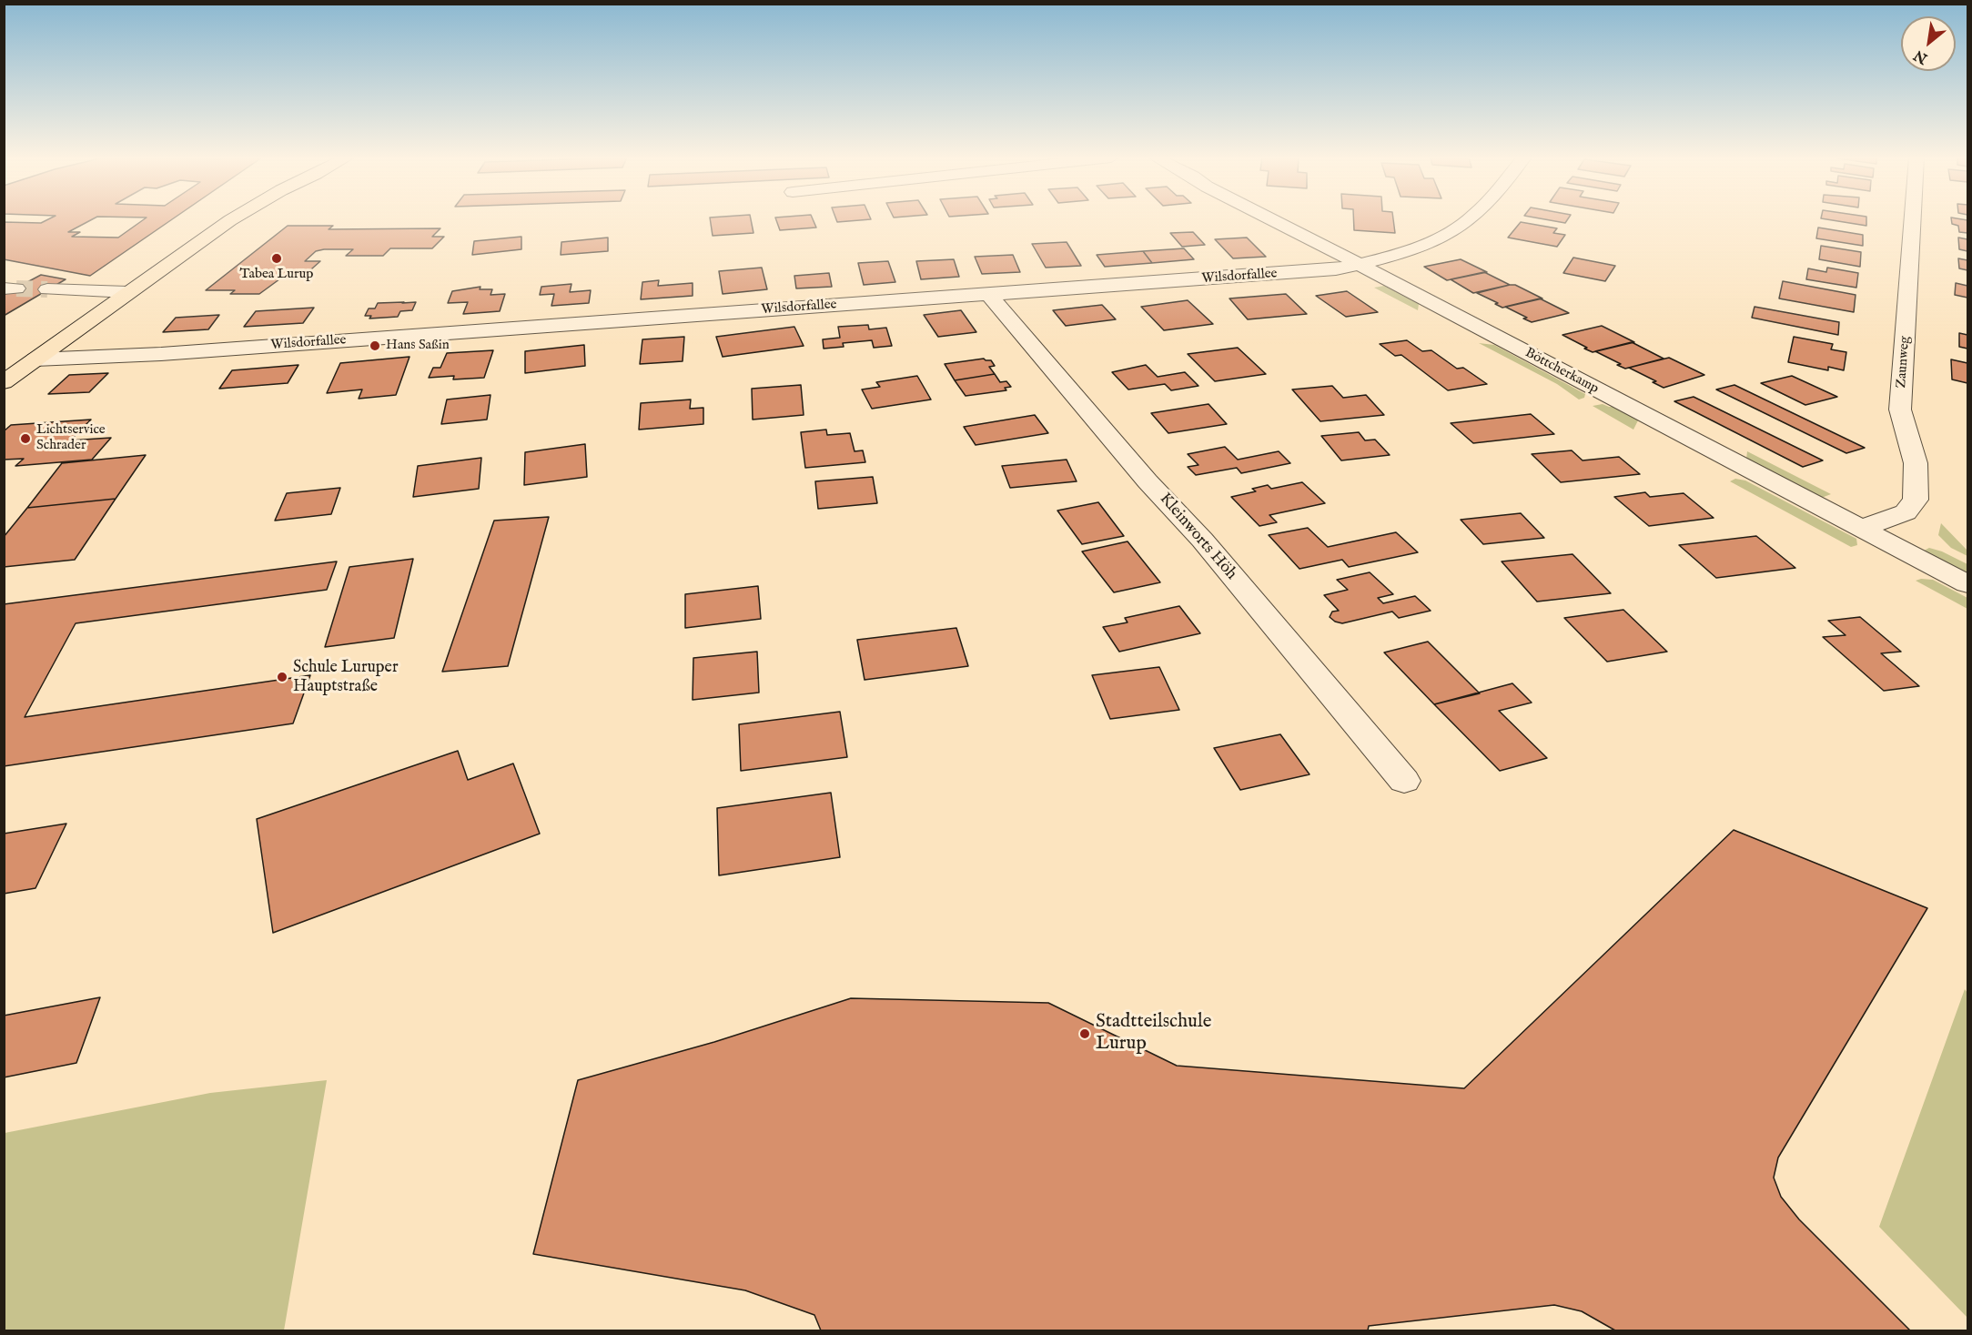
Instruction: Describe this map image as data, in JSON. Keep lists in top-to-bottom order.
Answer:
{
  "streets": {
    "street": [
      "Wilsdorfallee",
      "Zaunweg",
      "Böttcherkamp",
      "Kleinworts Höh"
    ]
  },
  "crossings": [
    ["Wilsdorfallee", "Böttcherkamp"],
    ["Wilsdorfallee", "Kleinworts Höh"],
    ["Zaunweg", "Böttcherkamp"]
  ],
  "places": [
    "Tabea Lurup",
    "Hans Saßin",
    "Lichtservice Schrader",
    "Schule Luruper Hauptstraße",
    "Stadtteilschule Lurup"
  ],
  "north": "bottom left"
}
